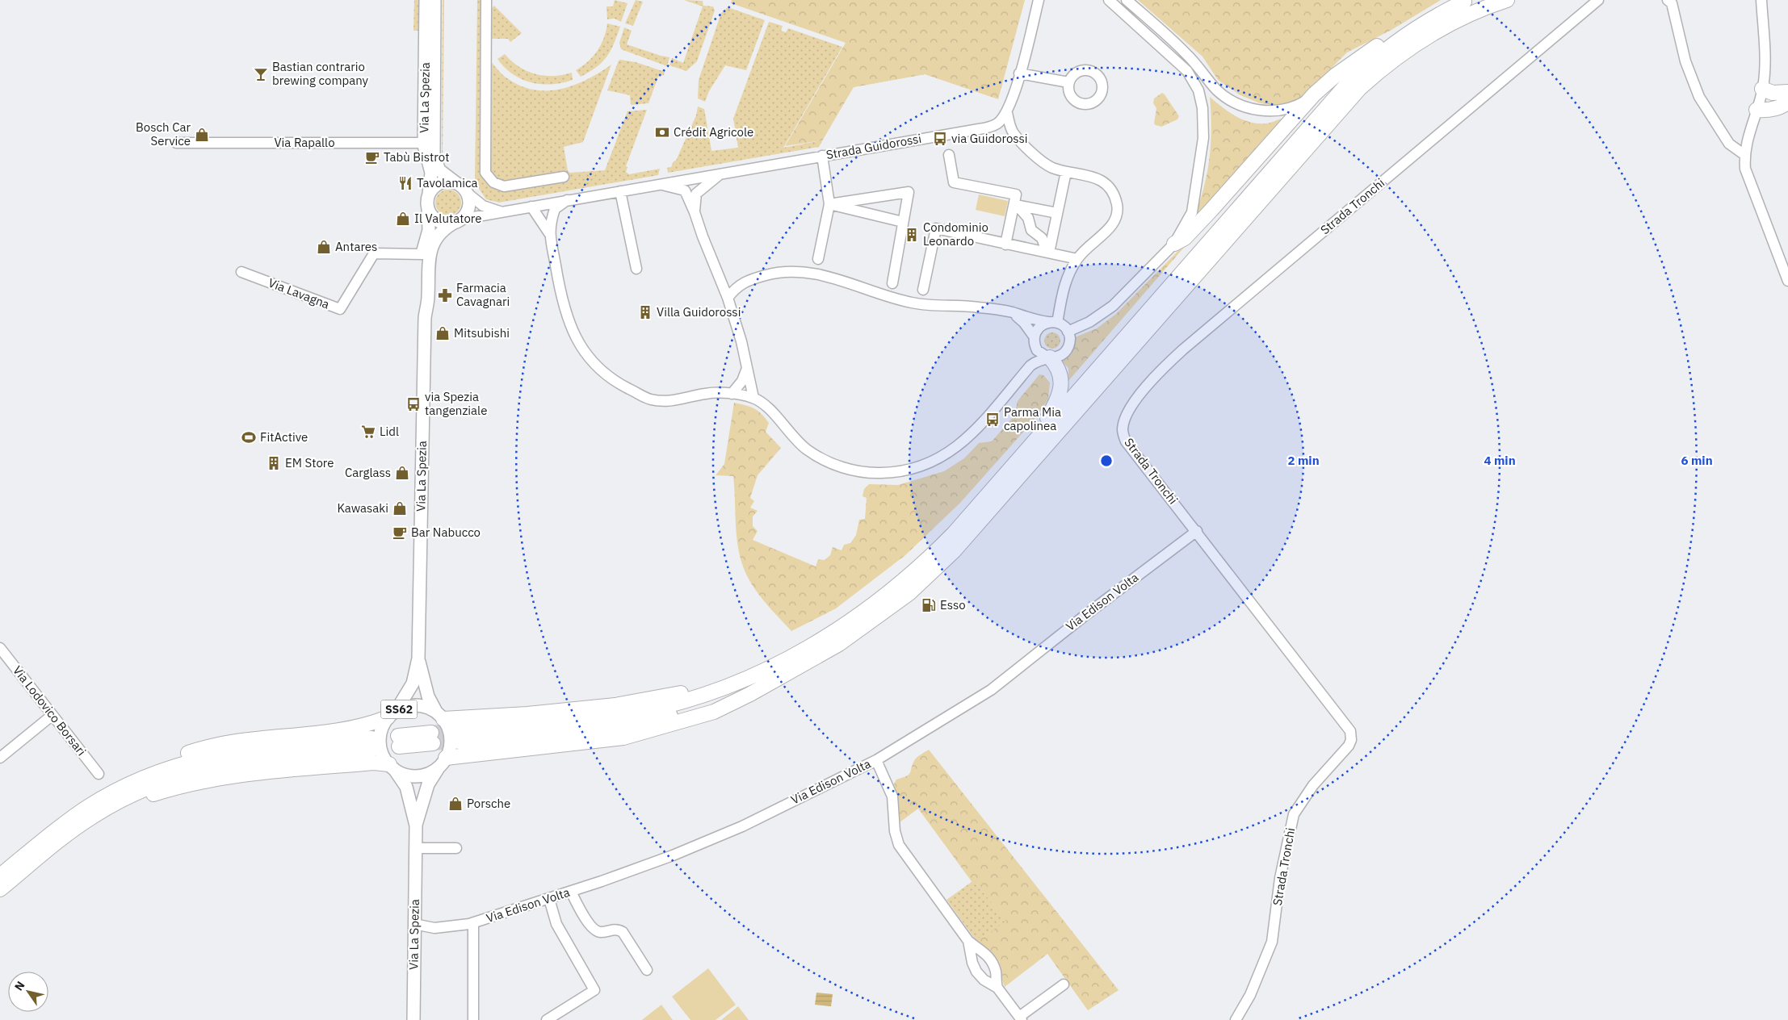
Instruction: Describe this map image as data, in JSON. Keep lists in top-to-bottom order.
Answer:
{
  "streets": {
    "main road": ["Via La Spezia", "SS62"],
    "street": [
      "Via Rapallo",
      "Strada Guidorossi",
      "Strada Tronchi",
      "Via Lavagna",
      "Via Edison Volta",
      "Via Lodovico Borsari"
    ]
  },
  "crossings": [
    ["Via La Spezia", "Via Rapallo"],
    ["Via La Spezia", "Strada Guidorossi"],
    ["Via La Spezia", "Via Lavagna"],
    ["Via La Spezia", "Via Edison Volta"],
    ["Via La Spezia", "SS62"],
    ["Strada Tronchi", "Via Edison Volta"]
  ],
  "places": {
    "bar": ["Bastian contrario brewing company"],
    "bank": ["Crédit Agricole"],
    "shop": [
      "Bosch Car Service",
      "Il Valutatore",
      "Antares",
      "Mitsubishi",
      "Carglass",
      "Kawasaki",
      "Porsche"
    ],
    "bus stop": ["via Guidorossi", "via Spezia tangenziale", "Parma Mia capolinea"],
    "cafe": ["Tabù Bistrot", "Bar Nabucco"],
    "restaurant": ["Tavolamica"],
    "building": ["Condominio Leonardo", "Villa Guidorossi", "EM Store"],
    "pharmacy": ["Farmacia Cavagnari"],
    "supermarket": ["Lidl"],
    "sports": ["FitActive"],
    "fuel station": ["Esso"]
  },
  "north": "top left",
  "rings": ["2 min", "4 min", "6 min"]
}
